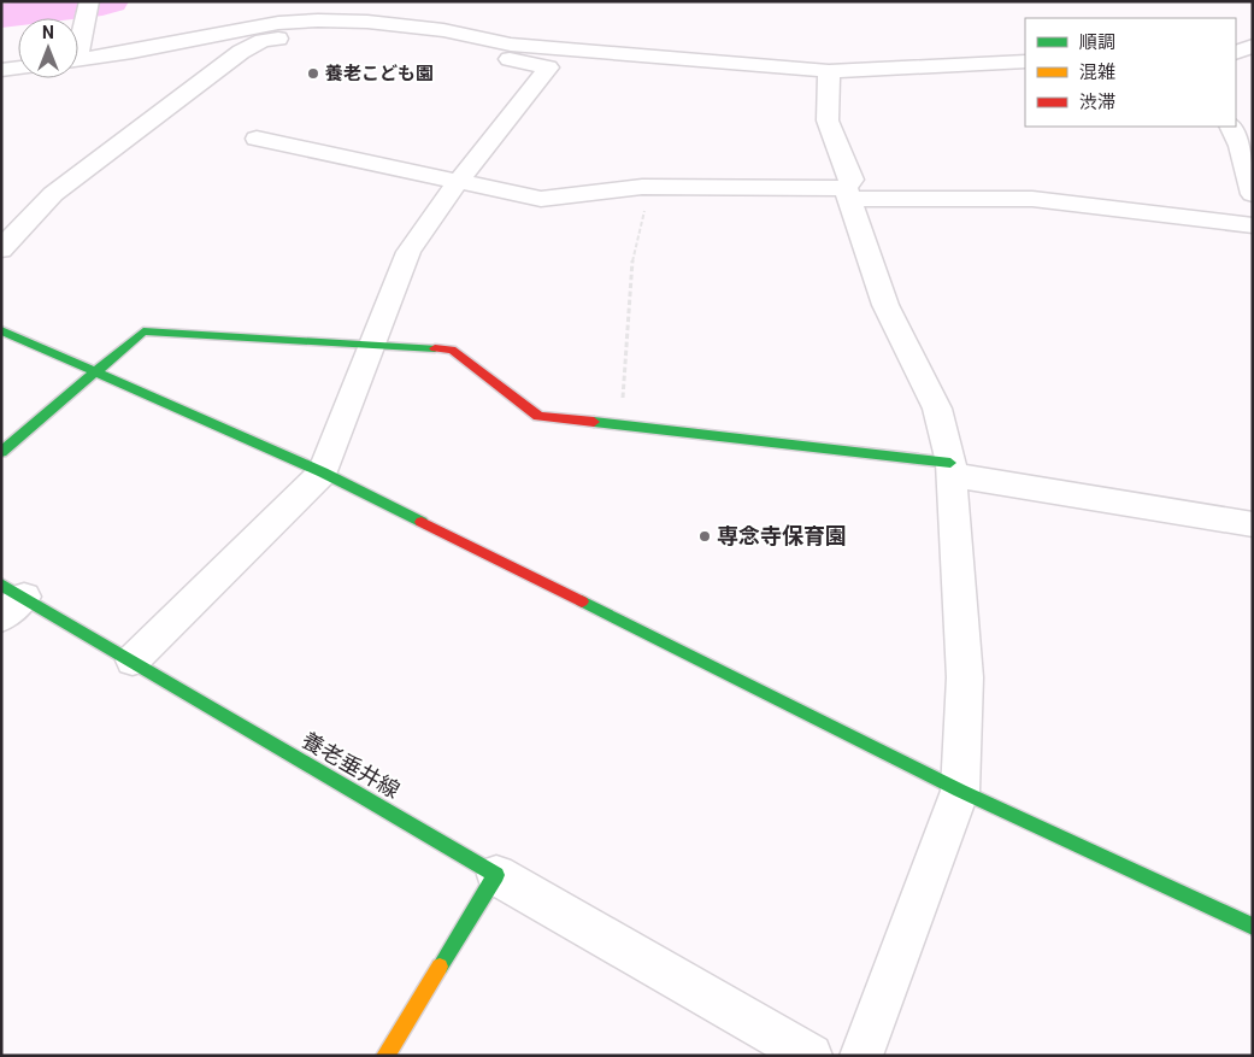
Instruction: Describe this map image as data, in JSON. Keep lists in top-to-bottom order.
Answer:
{
  "streets": {
    "street": ["養老垂井線"]
  },
  "places": ["養老こども園", "専念寺保育園"],
  "legend": ["順調", "混雑", "渋滞"],
  "north": "top"
}
